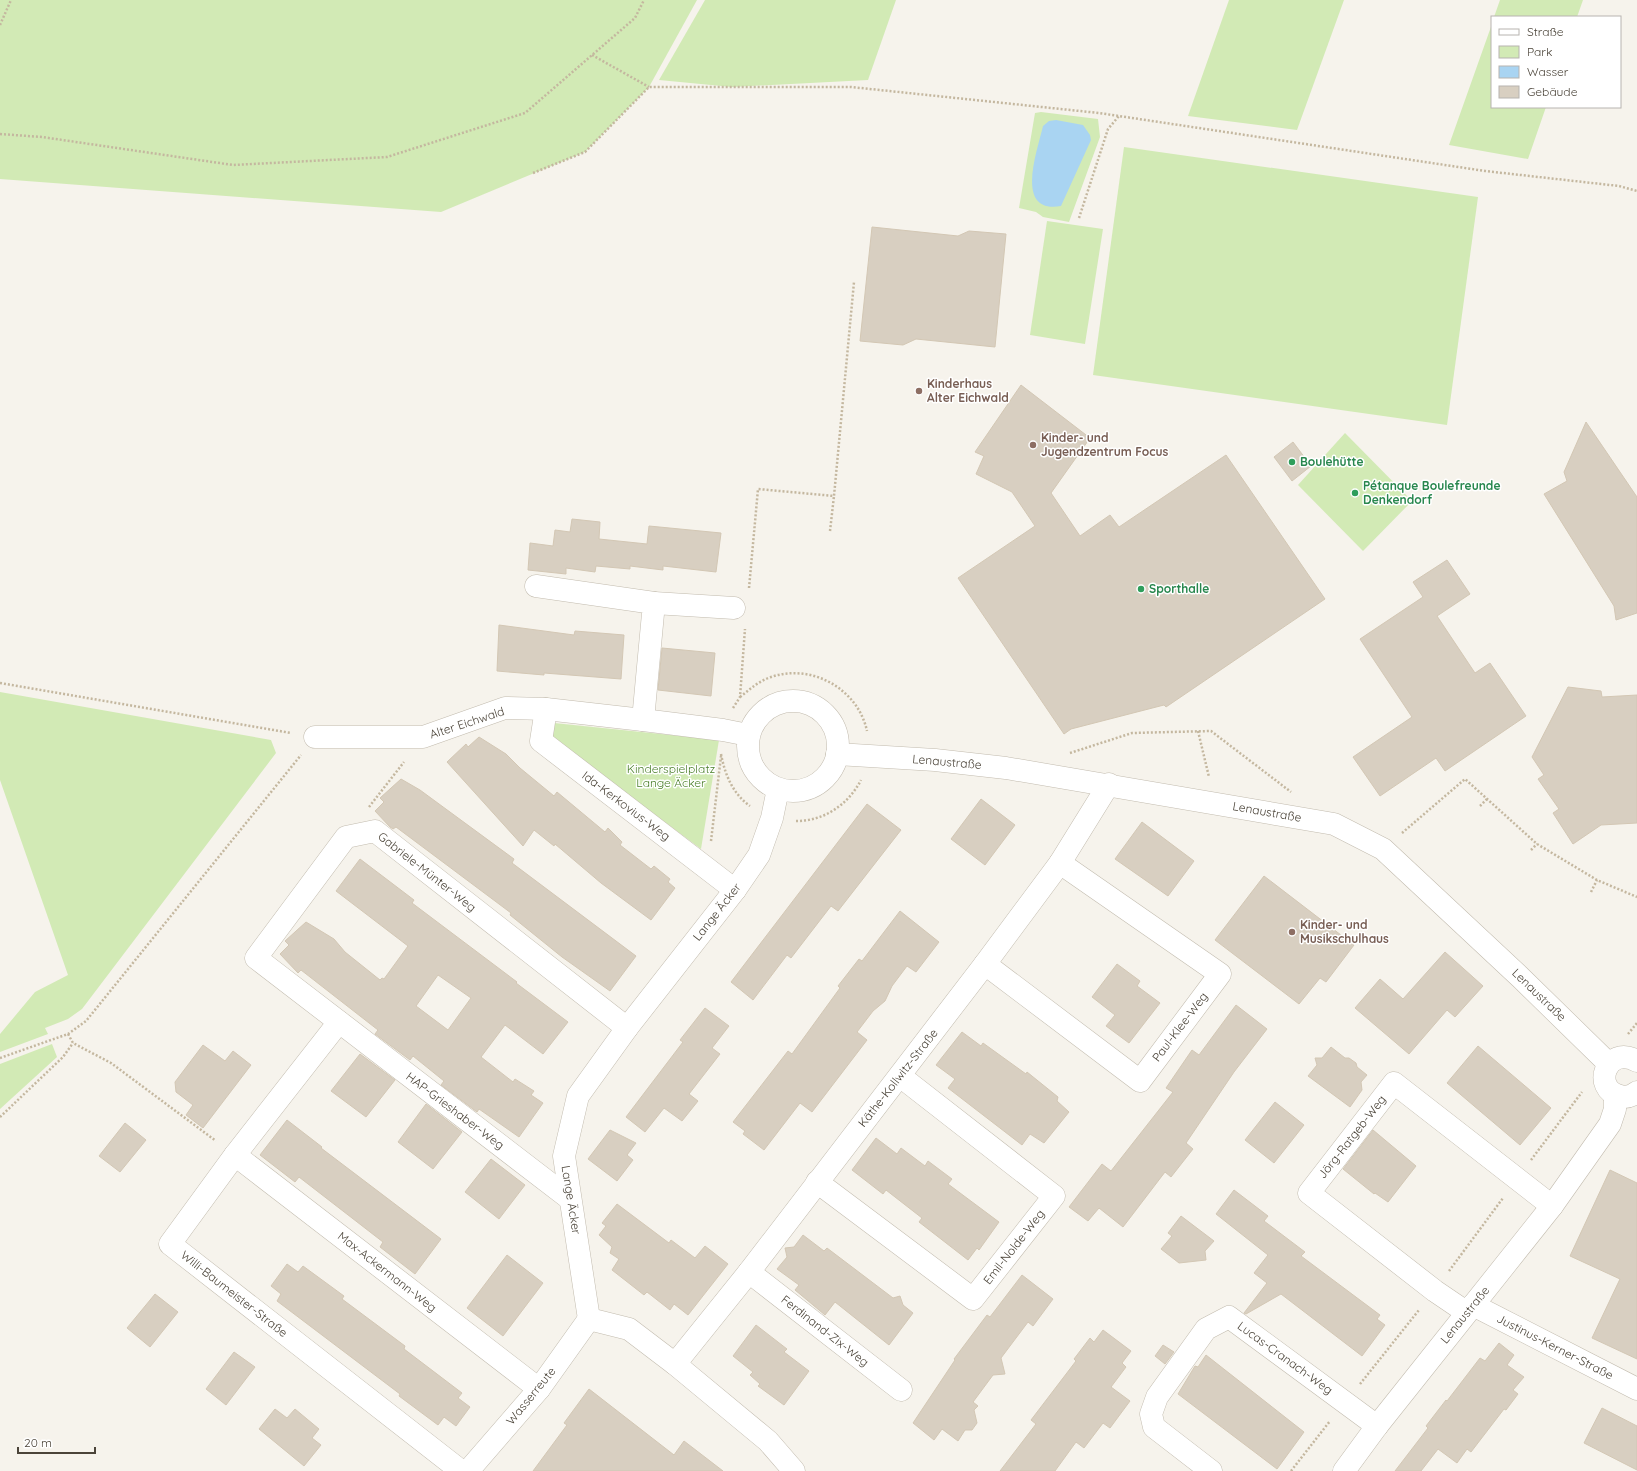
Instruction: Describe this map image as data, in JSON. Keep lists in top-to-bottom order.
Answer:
{
  "streets": {
    "street": [
      "Alter Eichwald",
      "Lenaustraße",
      "Ida-Kerkovius-Weg",
      "Gabriele-Münter-Weg",
      "Lange Äcker",
      "Paul-Klee-Weg",
      "Käthe-Kollwitz-Straße",
      "HAP-Grieshaber-Weg",
      "Jörg-Ratgeb-Weg",
      "Emil-Nolde-Weg",
      "Max-Ackermann-Weg",
      "Willi-Baumeister-Straße",
      "Ferdinand-Zix-Weg",
      "Justinus-Kerner-Straße",
      "Lucas-Cranach-Weg",
      "Wasserreute"
    ]
  },
  "crossings": [
    ["Alter Eichwald", "Lenaustraße"],
    ["Alter Eichwald", "Ida-Kerkovius-Weg"],
    ["Alter Eichwald", "Lange Äcker"],
    ["Lenaustraße", "Lange Äcker"],
    ["Lenaustraße", "Käthe-Kollwitz-Straße"],
    ["Lenaustraße", "Jörg-Ratgeb-Weg"],
    ["Lenaustraße", "Justinus-Kerner-Straße"],
    ["Lenaustraße", "Lucas-Cranach-Weg"],
    ["Ida-Kerkovius-Weg", "Lange Äcker"],
    ["Gabriele-Münter-Weg", "Lange Äcker"],
    ["Lange Äcker", "HAP-Grieshaber-Weg"],
    ["Lange Äcker", "Wasserreute"],
    ["Paul-Klee-Weg", "Käthe-Kollwitz-Straße"],
    ["Käthe-Kollwitz-Straße", "Emil-Nolde-Weg"],
    ["Käthe-Kollwitz-Straße", "Ferdinand-Zix-Weg"],
    ["HAP-Grieshaber-Weg", "Willi-Baumeister-Straße"],
    ["Jörg-Ratgeb-Weg", "Justinus-Kerner-Straße"],
    ["Max-Ackermann-Weg", "Willi-Baumeister-Straße"],
    ["Max-Ackermann-Weg", "Wasserreute"]
  ],
  "parks": ["Kinderspielplatz Lange Äcker"],
  "places": [
    "Kinderhaus Alter Eichwald",
    "Kinder- und Jugendzentrum Focus",
    "Boulehütte",
    "Pétanque Boulefreunde Denkendorf",
    "Sporthalle",
    "Kinder- und Musikschulhaus"
  ],
  "legend": [
    "Straße",
    "Park",
    "Wasser",
    "Gebäude"
  ],
  "scale_bar": "20 m"
}
